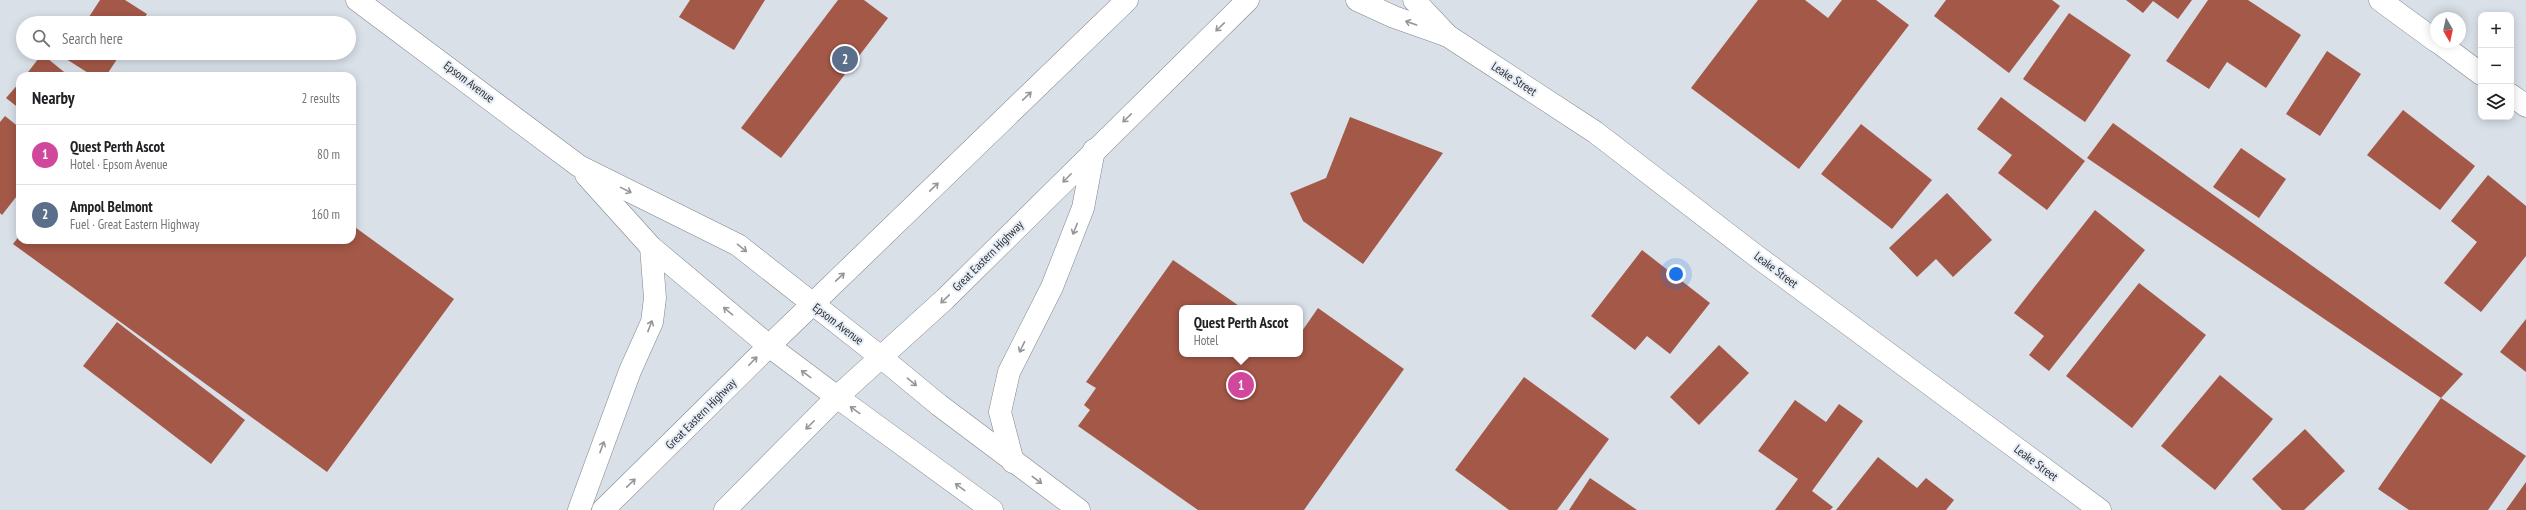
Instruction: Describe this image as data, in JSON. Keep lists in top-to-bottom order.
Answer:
{
  "streets": {
    "main road": ["Leake Street", "Epsom Avenue", "Great Eastern Highway"]
  },
  "crossings": [
    ["Epsom Avenue", "Great Eastern Highway"]
  ],
  "north": "bottom",
  "page": {
    "map_buttons": ["+", "−"],
    "search": "Search here",
    "pins": ["2", "1"],
    "heading": ["Nearby", "2 results"],
    "list": [
      {
        "mark": "1",
        "name": "Quest Perth Ascot",
        "note": "Hotel · Epsom Avenue",
        "value": "80 m"
      },
      {
        "mark": "2",
        "name": "Ampol Belmont",
        "note": "Fuel · Great Eastern Highway",
        "value": "160 m"
      }
    ],
    "popup": ["Quest Perth Ascot", "Hotel"]
  }
}
